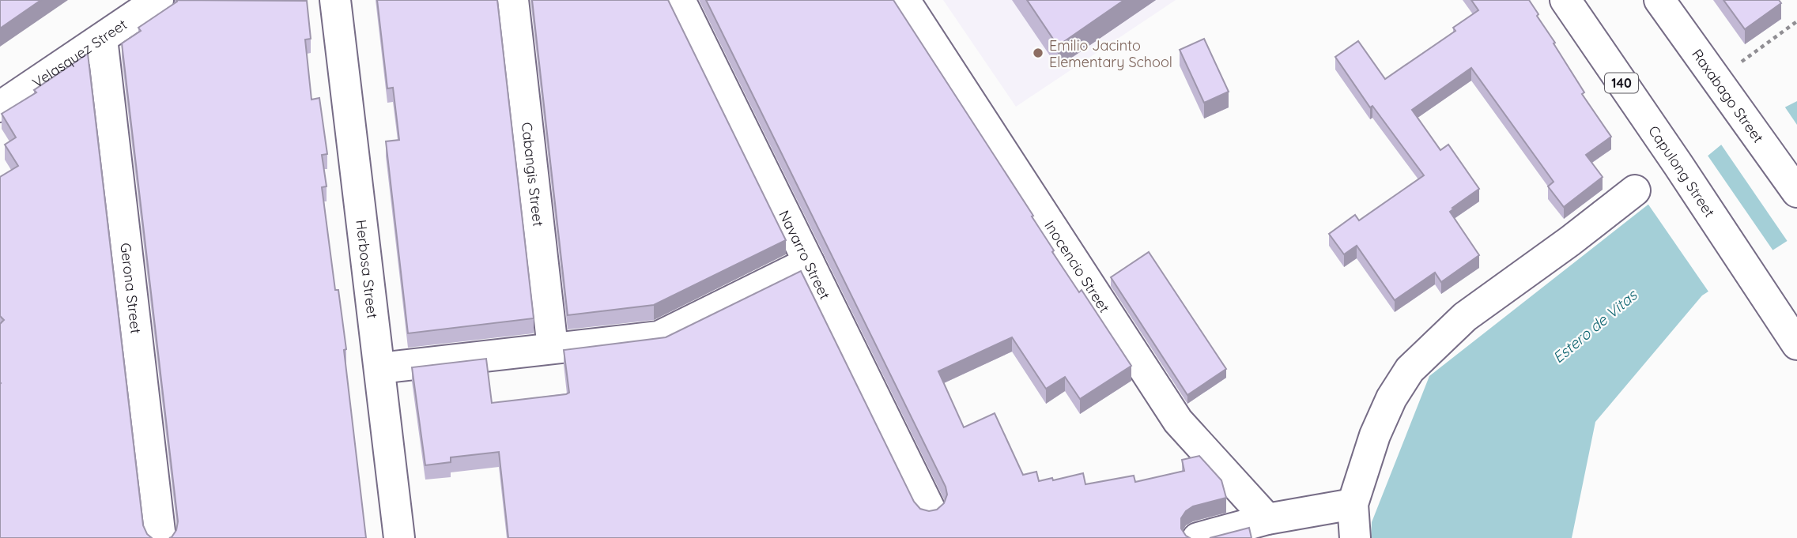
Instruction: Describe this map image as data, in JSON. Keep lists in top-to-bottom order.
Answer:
{
  "streets": {
    "street": [
      "Velasquez Street",
      "140",
      "Raxabago Street",
      "Capulong Street",
      "Cabangis Street",
      "Navarro Street",
      "Inocencio Street",
      "Herbosa Street",
      "Gerona Street"
    ]
  },
  "crossings": [
    ["Velasquez Street", "Gerona Street"]
  ],
  "water": ["Estero de Vitas"],
  "places": ["Emilio Jacinto Elementary School"]
}
